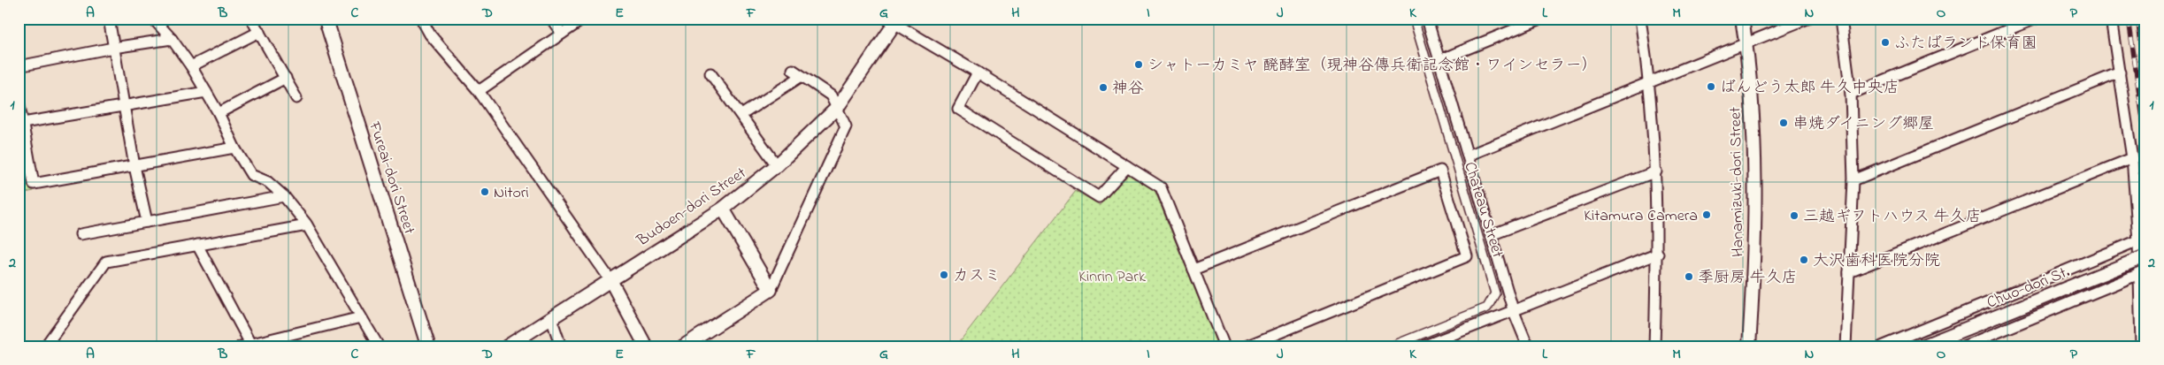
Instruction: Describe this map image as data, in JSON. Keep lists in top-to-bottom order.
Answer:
{
  "streets": {
    "main road": ["Fureai-dori Street"],
    "street": [
      "Hanamizuki-dori Street",
      "Budoen-dori Street",
      "Chateau Street",
      "Chuo-dori St."
    ]
  },
  "parks": ["Kinrin Park"],
  "places": [
    "ふたばランド保育園",
    "シャトーカミヤ 醗酵室（現神谷傳兵衛記念館・ワインセラー）",
    "ばんどう太郎 牛久中央店",
    "神谷",
    "串焼ダイニング郷屋",
    "Nitori",
    "Kitamura Camera",
    "三越ギフトハウス 牛久店",
    "大沢歯科医院分院",
    "カスミ",
    "季厨房 牛久店"
  ],
  "grid": {
    "columns": [
      "A",
      "B",
      "C",
      "D",
      "E",
      "F",
      "G",
      "H",
      "I",
      "J",
      "K",
      "L",
      "M",
      "N",
      "O",
      "P"
    ],
    "rows": ["1", "2"]
  }
}
